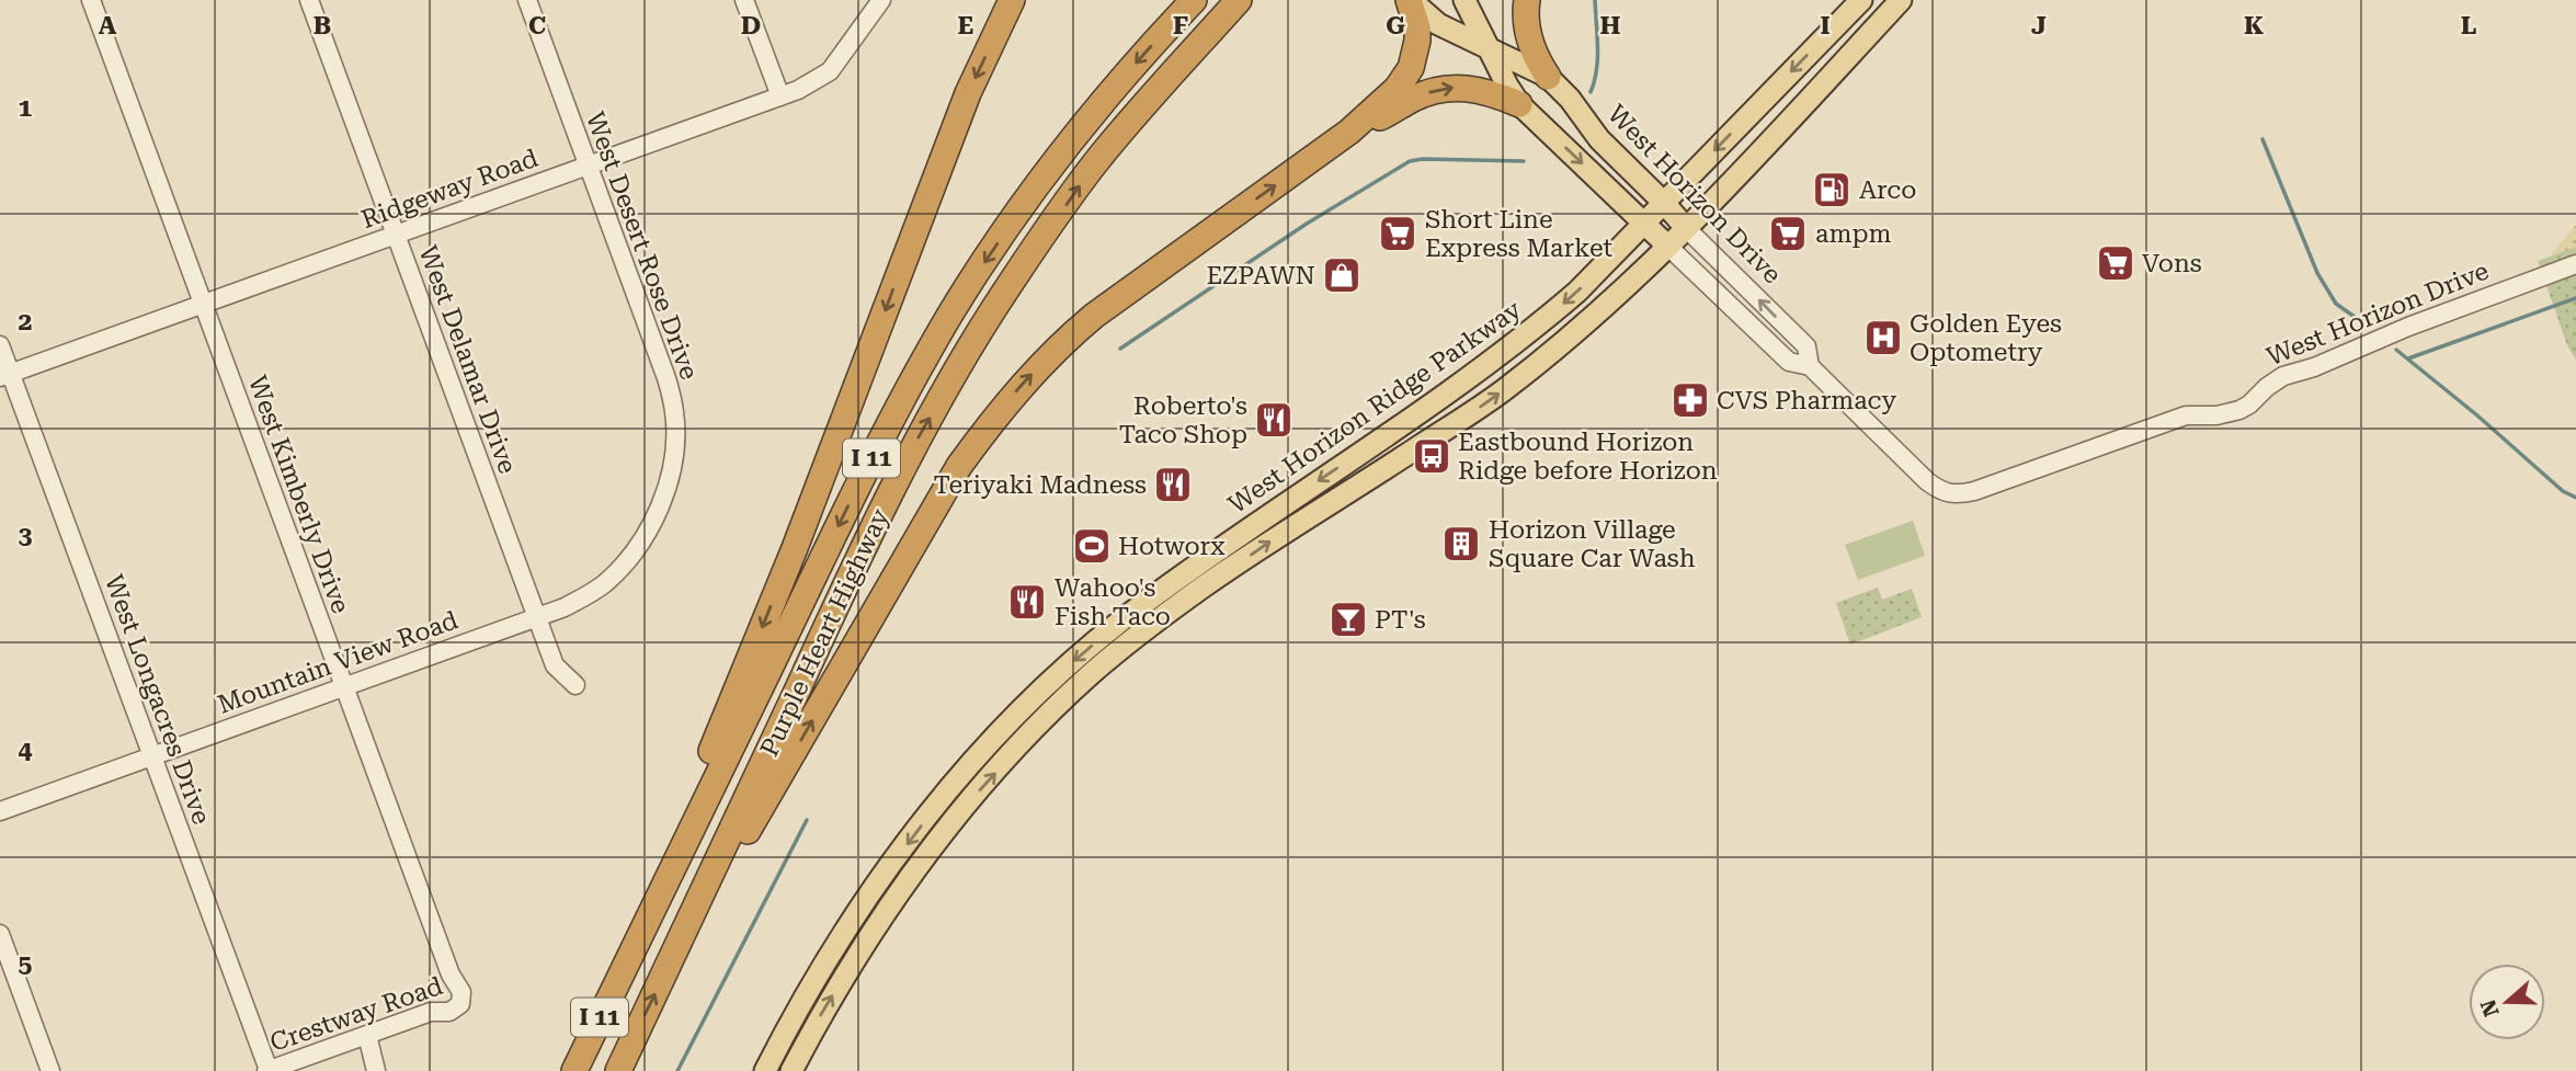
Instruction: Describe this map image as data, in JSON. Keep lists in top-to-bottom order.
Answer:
{
  "streets": {
    "highway": ["I 11", "Purple Heart Highway"],
    "main road": ["West Horizon Drive", "West Horizon Ridge Parkway"],
    "street": [
      "Ridgeway Road",
      "West Desert Rose Drive",
      "West Delamar Drive",
      "West Kimberly Drive",
      "Mountain View Road",
      "West Longacres Drive",
      "Crestway Road"
    ]
  },
  "crossings": [
    ["Ridgeway Road", "West Desert Rose Drive"],
    ["Ridgeway Road", "West Delamar Drive"],
    ["Ridgeway Road", "West Kimberly Drive"],
    ["Ridgeway Road", "West Longacres Drive"],
    ["West Horizon Drive", "West Horizon Ridge Parkway"],
    ["West Desert Rose Drive", "Mountain View Road"],
    ["West Delamar Drive", "Mountain View Road"],
    ["West Kimberly Drive", "Mountain View Road"],
    ["West Kimberly Drive", "Crestway Road"],
    ["Mountain View Road", "West Longacres Drive"],
    ["West Longacres Drive", "Crestway Road"]
  ],
  "places": {
    "fuel station": ["Arco"],
    "supermarket": ["Short Line Express Market", "ampm", "Vons"],
    "shop": ["EZPAWN"],
    "hospital": ["Golden Eyes Optometry"],
    "pharmacy": ["CVS Pharmacy"],
    "restaurant": ["Roberto's Taco Shop", "Teriyaki Madness", "Wahoo's Fish Taco"],
    "bus stop": ["Eastbound Horizon Ridge before Horizon"],
    "building": ["Horizon Village Square Car Wash"],
    "sports": ["Hotworx"],
    "bar": ["PT's"]
  },
  "north": "left",
  "grid": {
    "columns": [
      "A",
      "B",
      "C",
      "D",
      "E",
      "F",
      "G",
      "H",
      "I",
      "J",
      "K",
      "L"
    ],
    "rows": [
      "1",
      "2",
      "3",
      "4",
      "5"
    ]
  }
}
